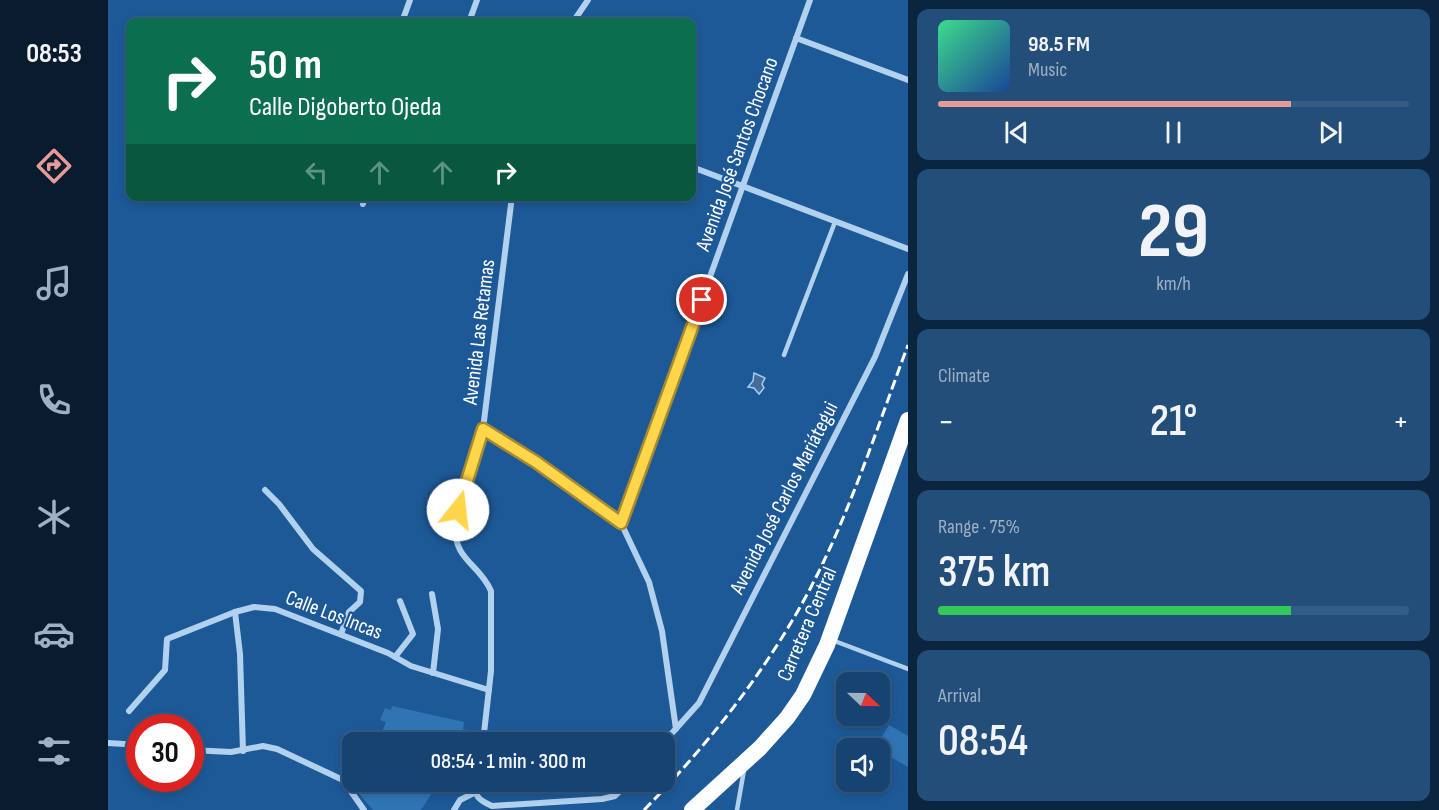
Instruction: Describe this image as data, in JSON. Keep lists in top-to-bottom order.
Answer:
{
  "streets": {
    "highway": ["Carretera Central"],
    "street": [
      "Avenida José Santos Chocano",
      "Avenida Las Retamas",
      "Avenida José Carlos Mariátegui",
      "Calle Los Incas"
    ]
  },
  "crossings": [
    ["Avenida Las Retamas", "Calle Los Incas"]
  ],
  "north": "right",
  "page": {
    "tabs": "08:53",
    "turn": ["50 m", "Calle Digoberto Ojeda"],
    "song": ["98.5 FM", "Music"],
    "tile": [
      ["29", "km/h"],
      "Climate",
      ["Range · 75%", "375 km"],
      ["Arrival", "08:54"]
    ],
    "heat": ["−", "21°", "+"],
    "limit": "30",
    "trip": "08:54 · 1 min · 300 m"
  }
}
